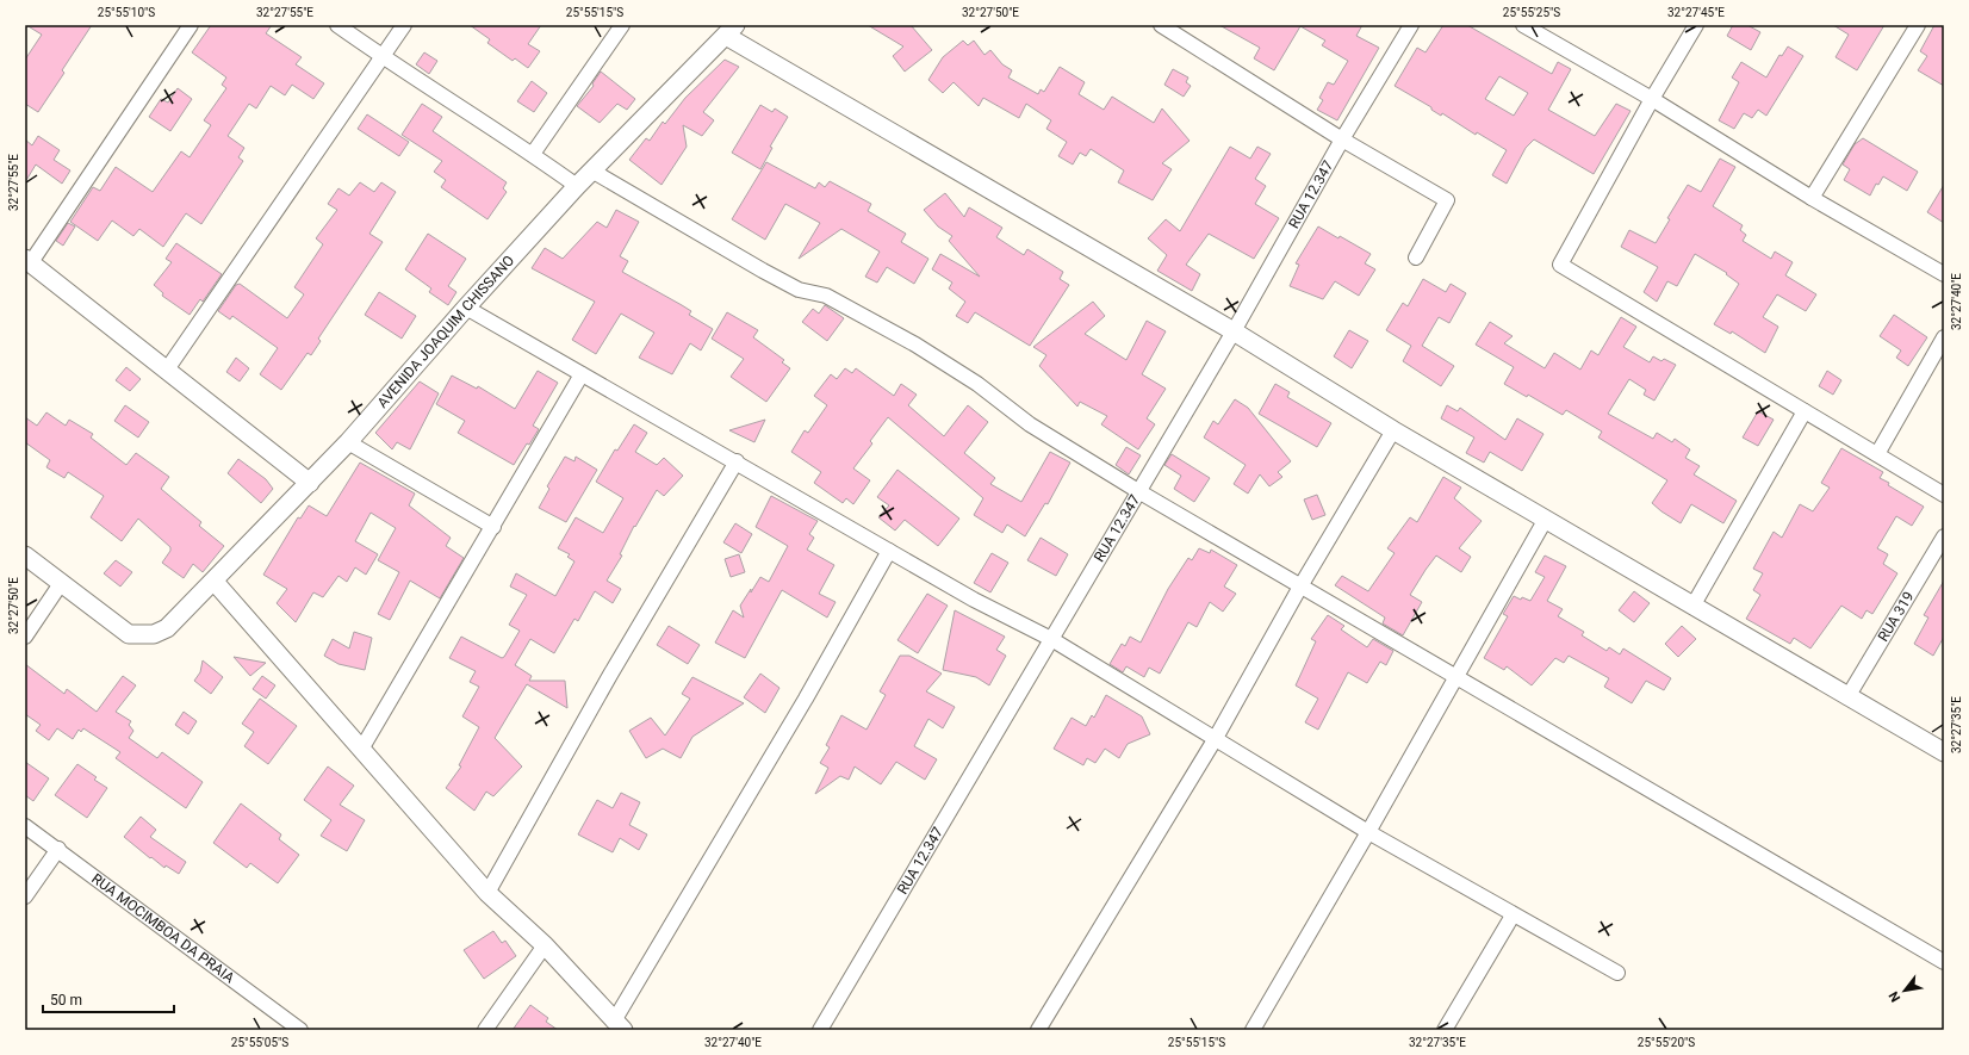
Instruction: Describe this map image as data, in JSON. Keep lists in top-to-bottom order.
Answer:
{
  "streets": {
    "street": [
      "RUA 12.347",
      "AVENIDA JOAQUIM CHISSANO",
      "RUA 319",
      "RUA MOCIMBOA DA PRAIA"
    ]
  },
  "scale_bar": "50 m",
  "north": "bottom left",
  "coordinates": [
    "25°55'10\"S",
    "32°27'55\"E",
    "25°55'15\"S",
    "32°27'50\"E",
    "25°55'25\"S",
    "32°27'45\"E",
    "32°27'40\"E",
    "32°27'35\"E",
    "25°55'05\"S",
    "25°55'20\"S"
  ]
}
